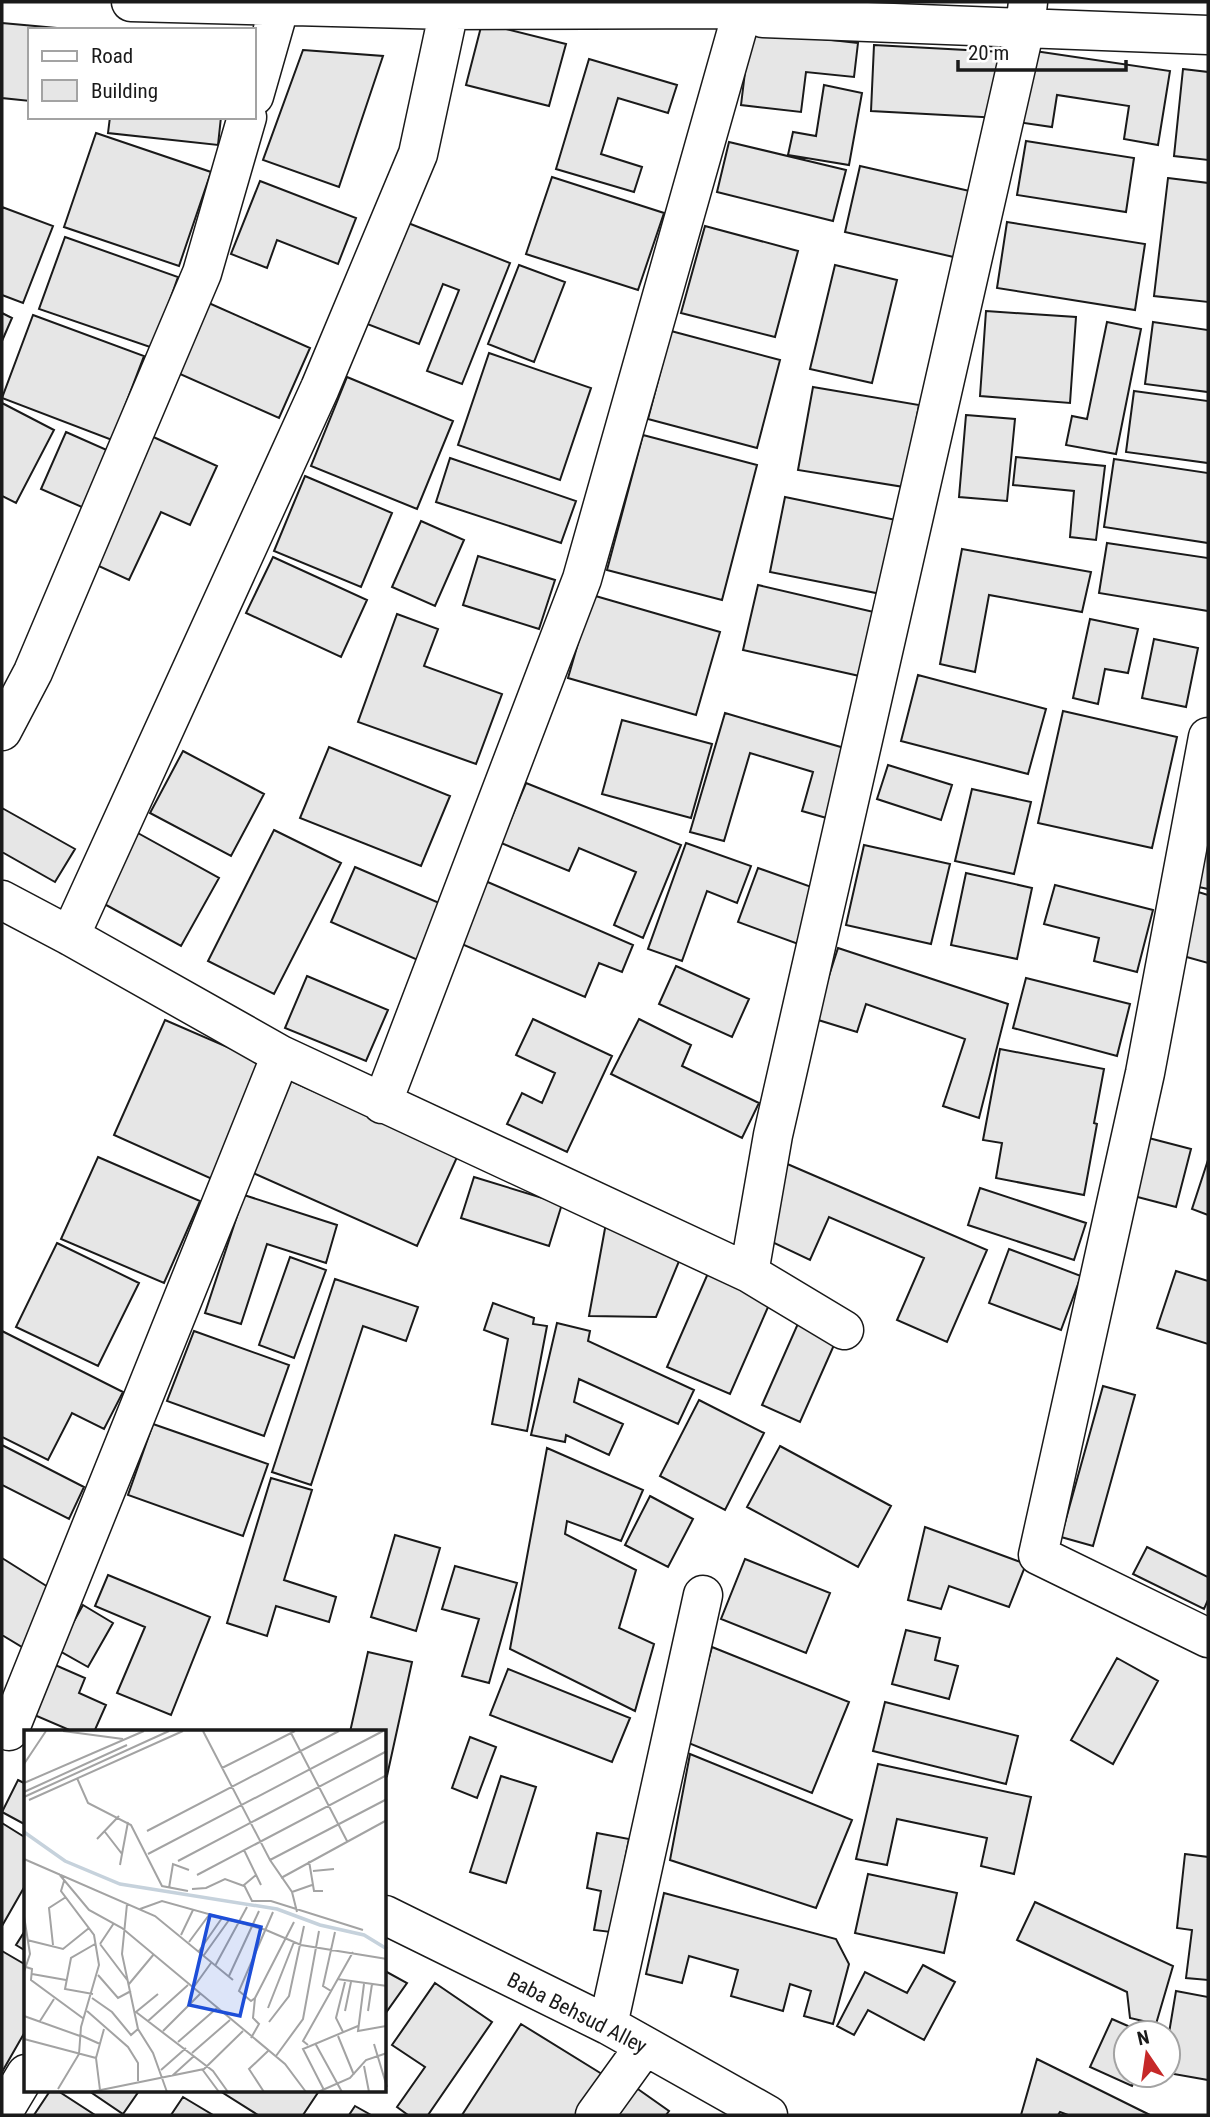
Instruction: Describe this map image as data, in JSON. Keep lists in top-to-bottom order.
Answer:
{
  "streets": {
    "street": ["Baba Behsud Alley"]
  },
  "legend": ["Road", "Building"],
  "scale_bar": "20 m",
  "north": "top"
}
